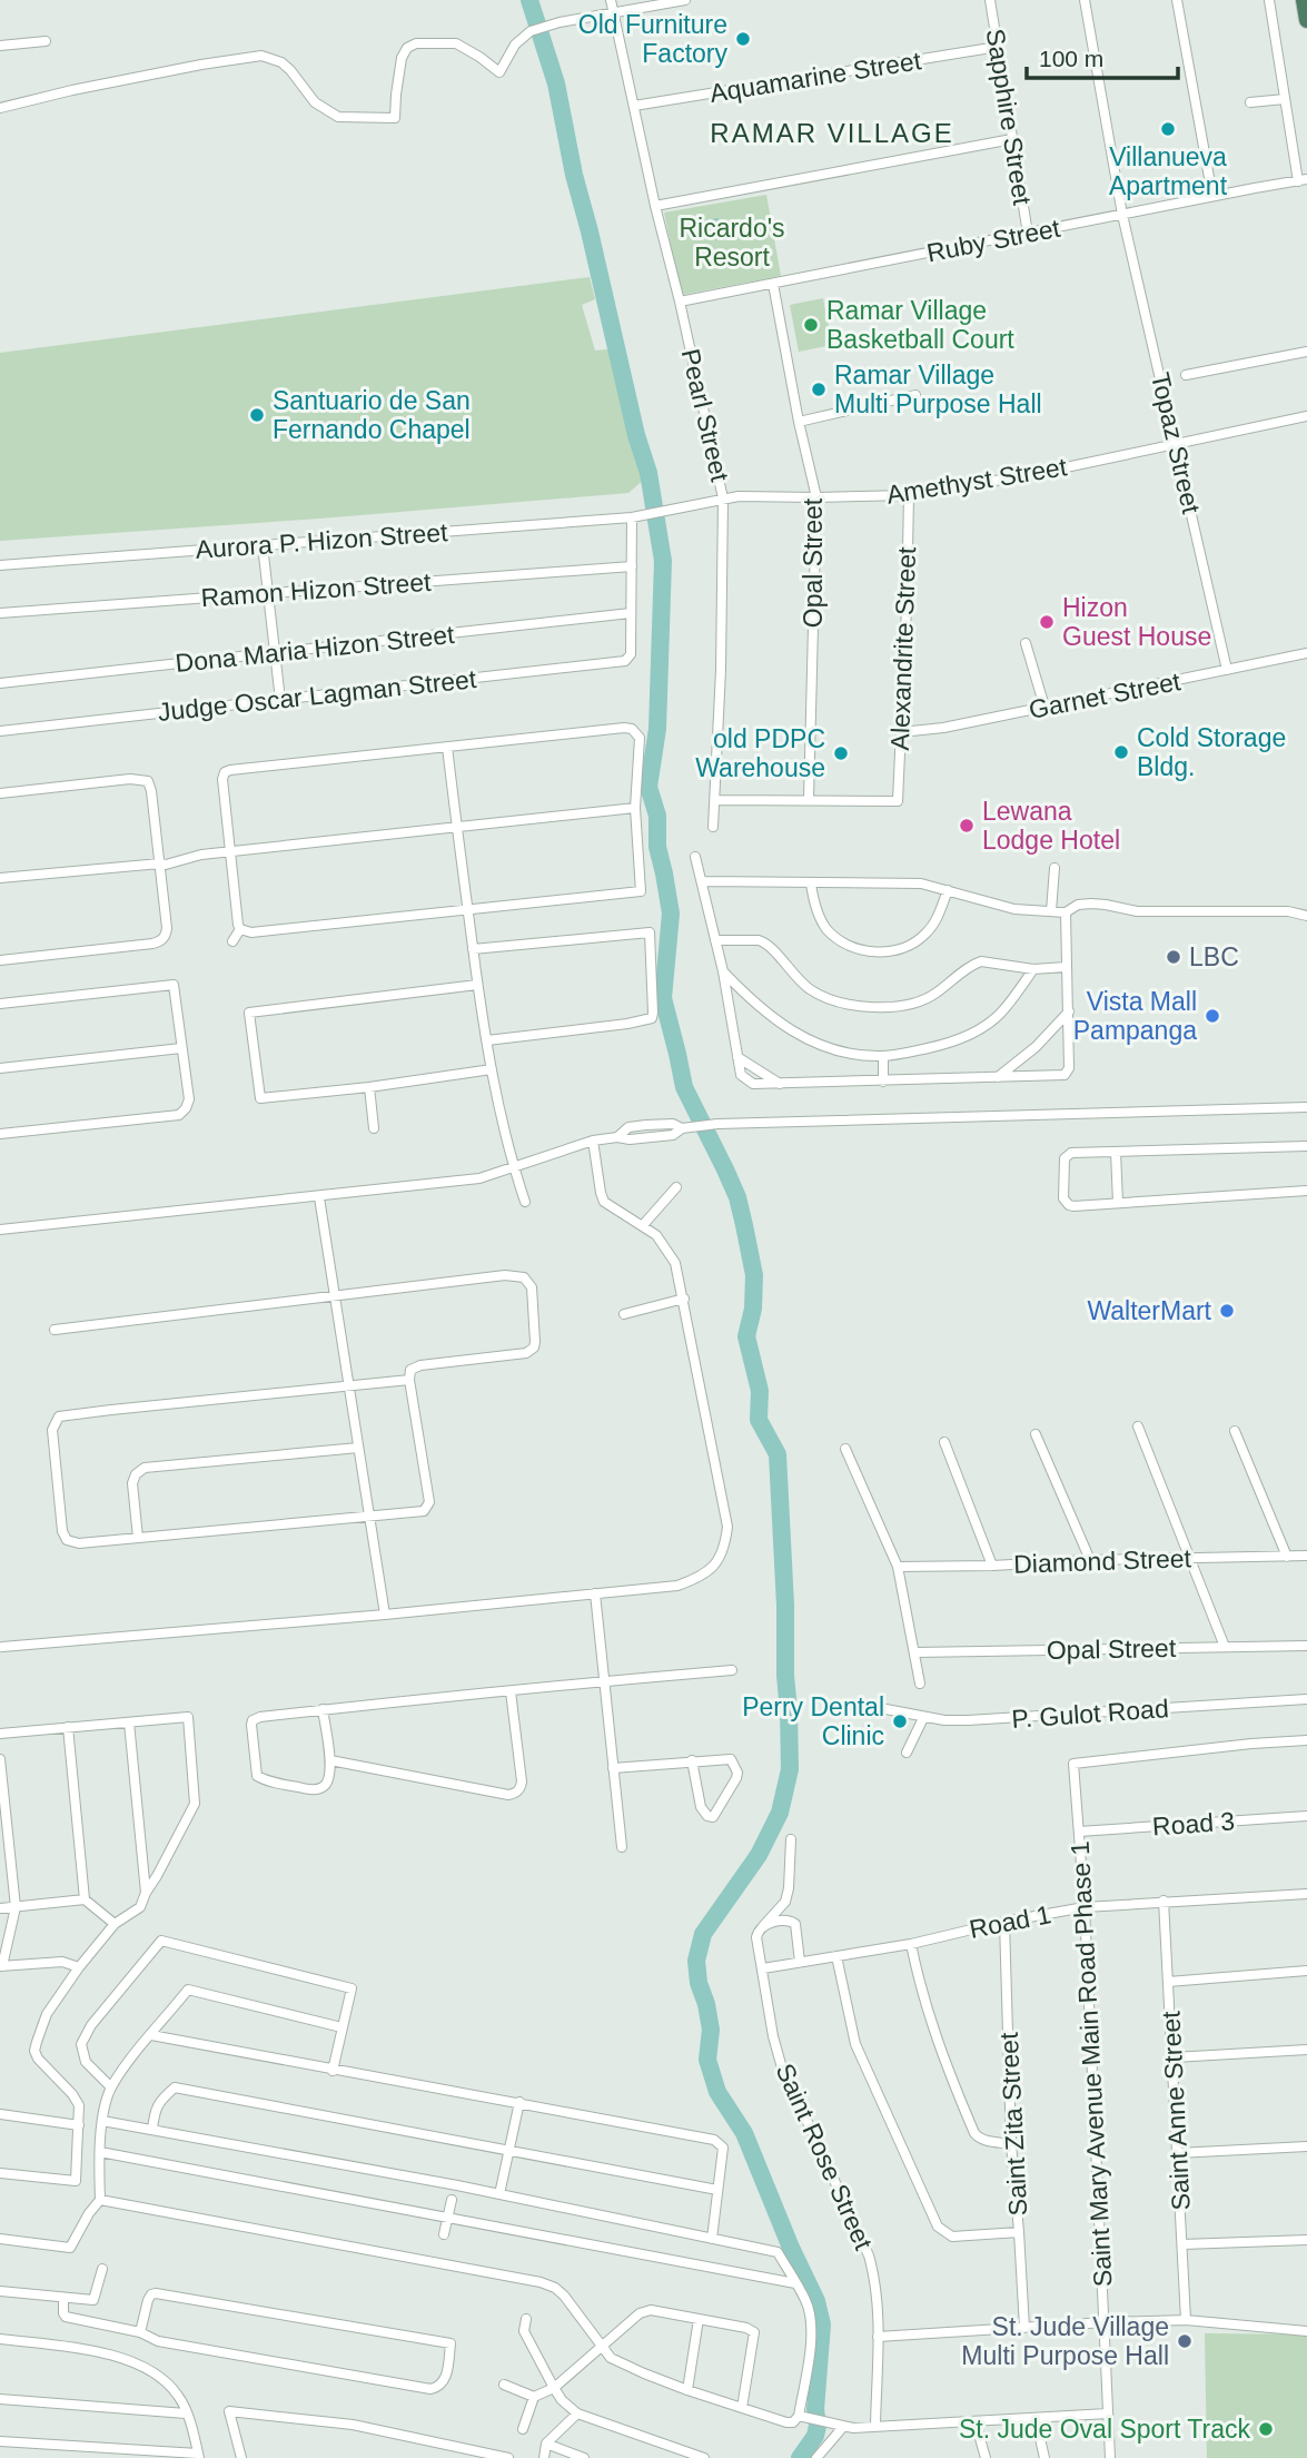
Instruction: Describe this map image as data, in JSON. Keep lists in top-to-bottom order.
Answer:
{
  "streets": {
    "street": [
      "Aquamarine Street",
      "Sapphire Street",
      "Ruby Street",
      "Pearl Street",
      "Topaz Street",
      "Amethyst Street",
      "Aurora P. Hizon Street",
      "Opal Street",
      "Ramon Hizon Street",
      "Dona Maria Hizon Street",
      "Alexandrite Street",
      "Judge Oscar Lagman Street",
      "Garnet Street",
      "Diamond Street",
      "P. Gulot Road",
      "Road 3",
      "Road 1",
      "Saint Mary Avenue Main Road Phase 1",
      "Saint Anne Street",
      "Saint Zita Street",
      "Saint Rose Street"
    ]
  },
  "crossings": [
    ["Aquamarine Street", "Sapphire Street"],
    ["Aquamarine Street", "Pearl Street"],
    ["Sapphire Street", "Ruby Street"],
    ["Ruby Street", "Pearl Street"],
    ["Ruby Street", "Topaz Street"],
    ["Ruby Street", "Opal Street"],
    ["Pearl Street", "Amethyst Street"],
    ["Topaz Street", "Amethyst Street"],
    ["Topaz Street", "Garnet Street"],
    ["Amethyst Street", "Aurora P. Hizon Street"],
    ["Amethyst Street", "Opal Street"],
    ["Amethyst Street", "Alexandrite Street"],
    ["Opal Street", "Alexandrite Street"],
    ["Dona Maria Hizon Street", "Judge Oscar Lagman Street"],
    ["Alexandrite Street", "Garnet Street"],
    ["Road 3", "Saint Mary Avenue Main Road Phase 1"],
    ["Road 1", "Saint Mary Avenue Main Road Phase 1"],
    ["Road 1", "Saint Anne Street"],
    ["Road 1", "Saint Zita Street"],
    ["Road 1", "Saint Rose Street"]
  ],
  "districts": ["RAMAR VILLAGE"],
  "parks": ["Ricardo's Resort"],
  "places": [
    "Old Furniture Factory",
    "Villanueva Apartment",
    "Ramar Village Basketball Court",
    "Ramar Village Multi Purpose Hall",
    "Santuario de San Fernando Chapel",
    "Hizon Guest House",
    "Cold Storage Bldg.",
    "old PDPC Warehouse",
    "Lewana Lodge Hotel",
    "LBC",
    "Vista Mall Pampanga",
    "WalterMart",
    "Perry Dental Clinic",
    "St. Jude Village Multi Purpose Hall",
    "St. Jude Oval Sport Track"
  ],
  "scale_bar": "100 m"
}
